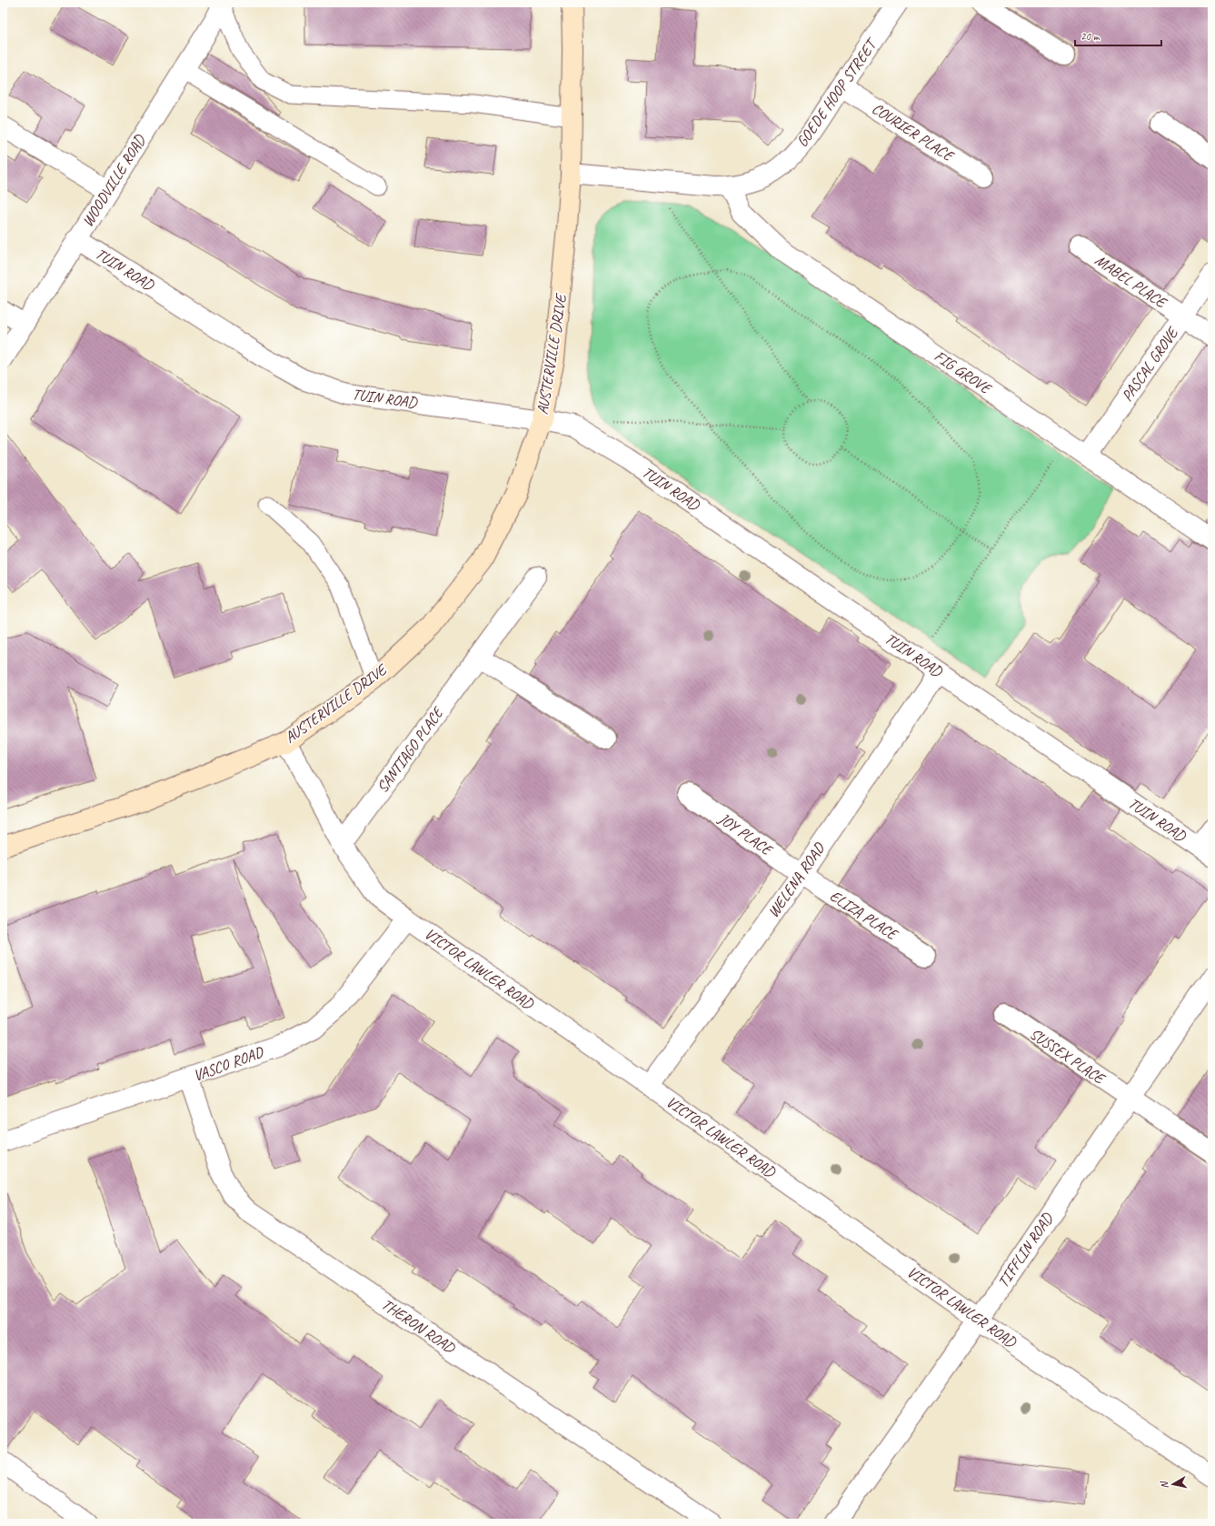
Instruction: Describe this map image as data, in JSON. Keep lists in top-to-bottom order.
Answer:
{
  "streets": {
    "street": [
      "GOEDE HOOP STREET",
      "COURIER PLACE",
      "WOODVILLE ROAD",
      "TUIN ROAD",
      "MABEL PLACE",
      "AUSTERVILLE DRIVE",
      "PASCAL GROVE",
      "FIG GROVE",
      "SANTIAGO PLACE",
      "JOY PLACE",
      "WELENA ROAD",
      "ELIZA PLACE",
      "VICTOR LAWLER ROAD",
      "SUSSEX PLACE",
      "VASCO ROAD",
      "TIFFLIN ROAD",
      "THERON ROAD"
    ]
  },
  "crossings": [
    ["GOEDE HOOP STREET", "COURIER PLACE"],
    ["GOEDE HOOP STREET", "AUSTERVILLE DRIVE"],
    ["GOEDE HOOP STREET", "FIG GROVE"],
    ["WOODVILLE ROAD", "TUIN ROAD"],
    ["TUIN ROAD", "AUSTERVILLE DRIVE"],
    ["TUIN ROAD", "WELENA ROAD"],
    ["MABEL PLACE", "PASCAL GROVE"],
    ["AUSTERVILLE DRIVE", "VICTOR LAWLER ROAD"],
    ["PASCAL GROVE", "FIG GROVE"],
    ["SANTIAGO PLACE", "VICTOR LAWLER ROAD"],
    ["JOY PLACE", "WELENA ROAD"],
    ["JOY PLACE", "ELIZA PLACE"],
    ["WELENA ROAD", "ELIZA PLACE"],
    ["WELENA ROAD", "VICTOR LAWLER ROAD"],
    ["VICTOR LAWLER ROAD", "VASCO ROAD"],
    ["VICTOR LAWLER ROAD", "TIFFLIN ROAD"],
    ["SUSSEX PLACE", "TIFFLIN ROAD"],
    ["VASCO ROAD", "THERON ROAD"]
  ],
  "scale_bar": "20 m",
  "north": "left"
}
